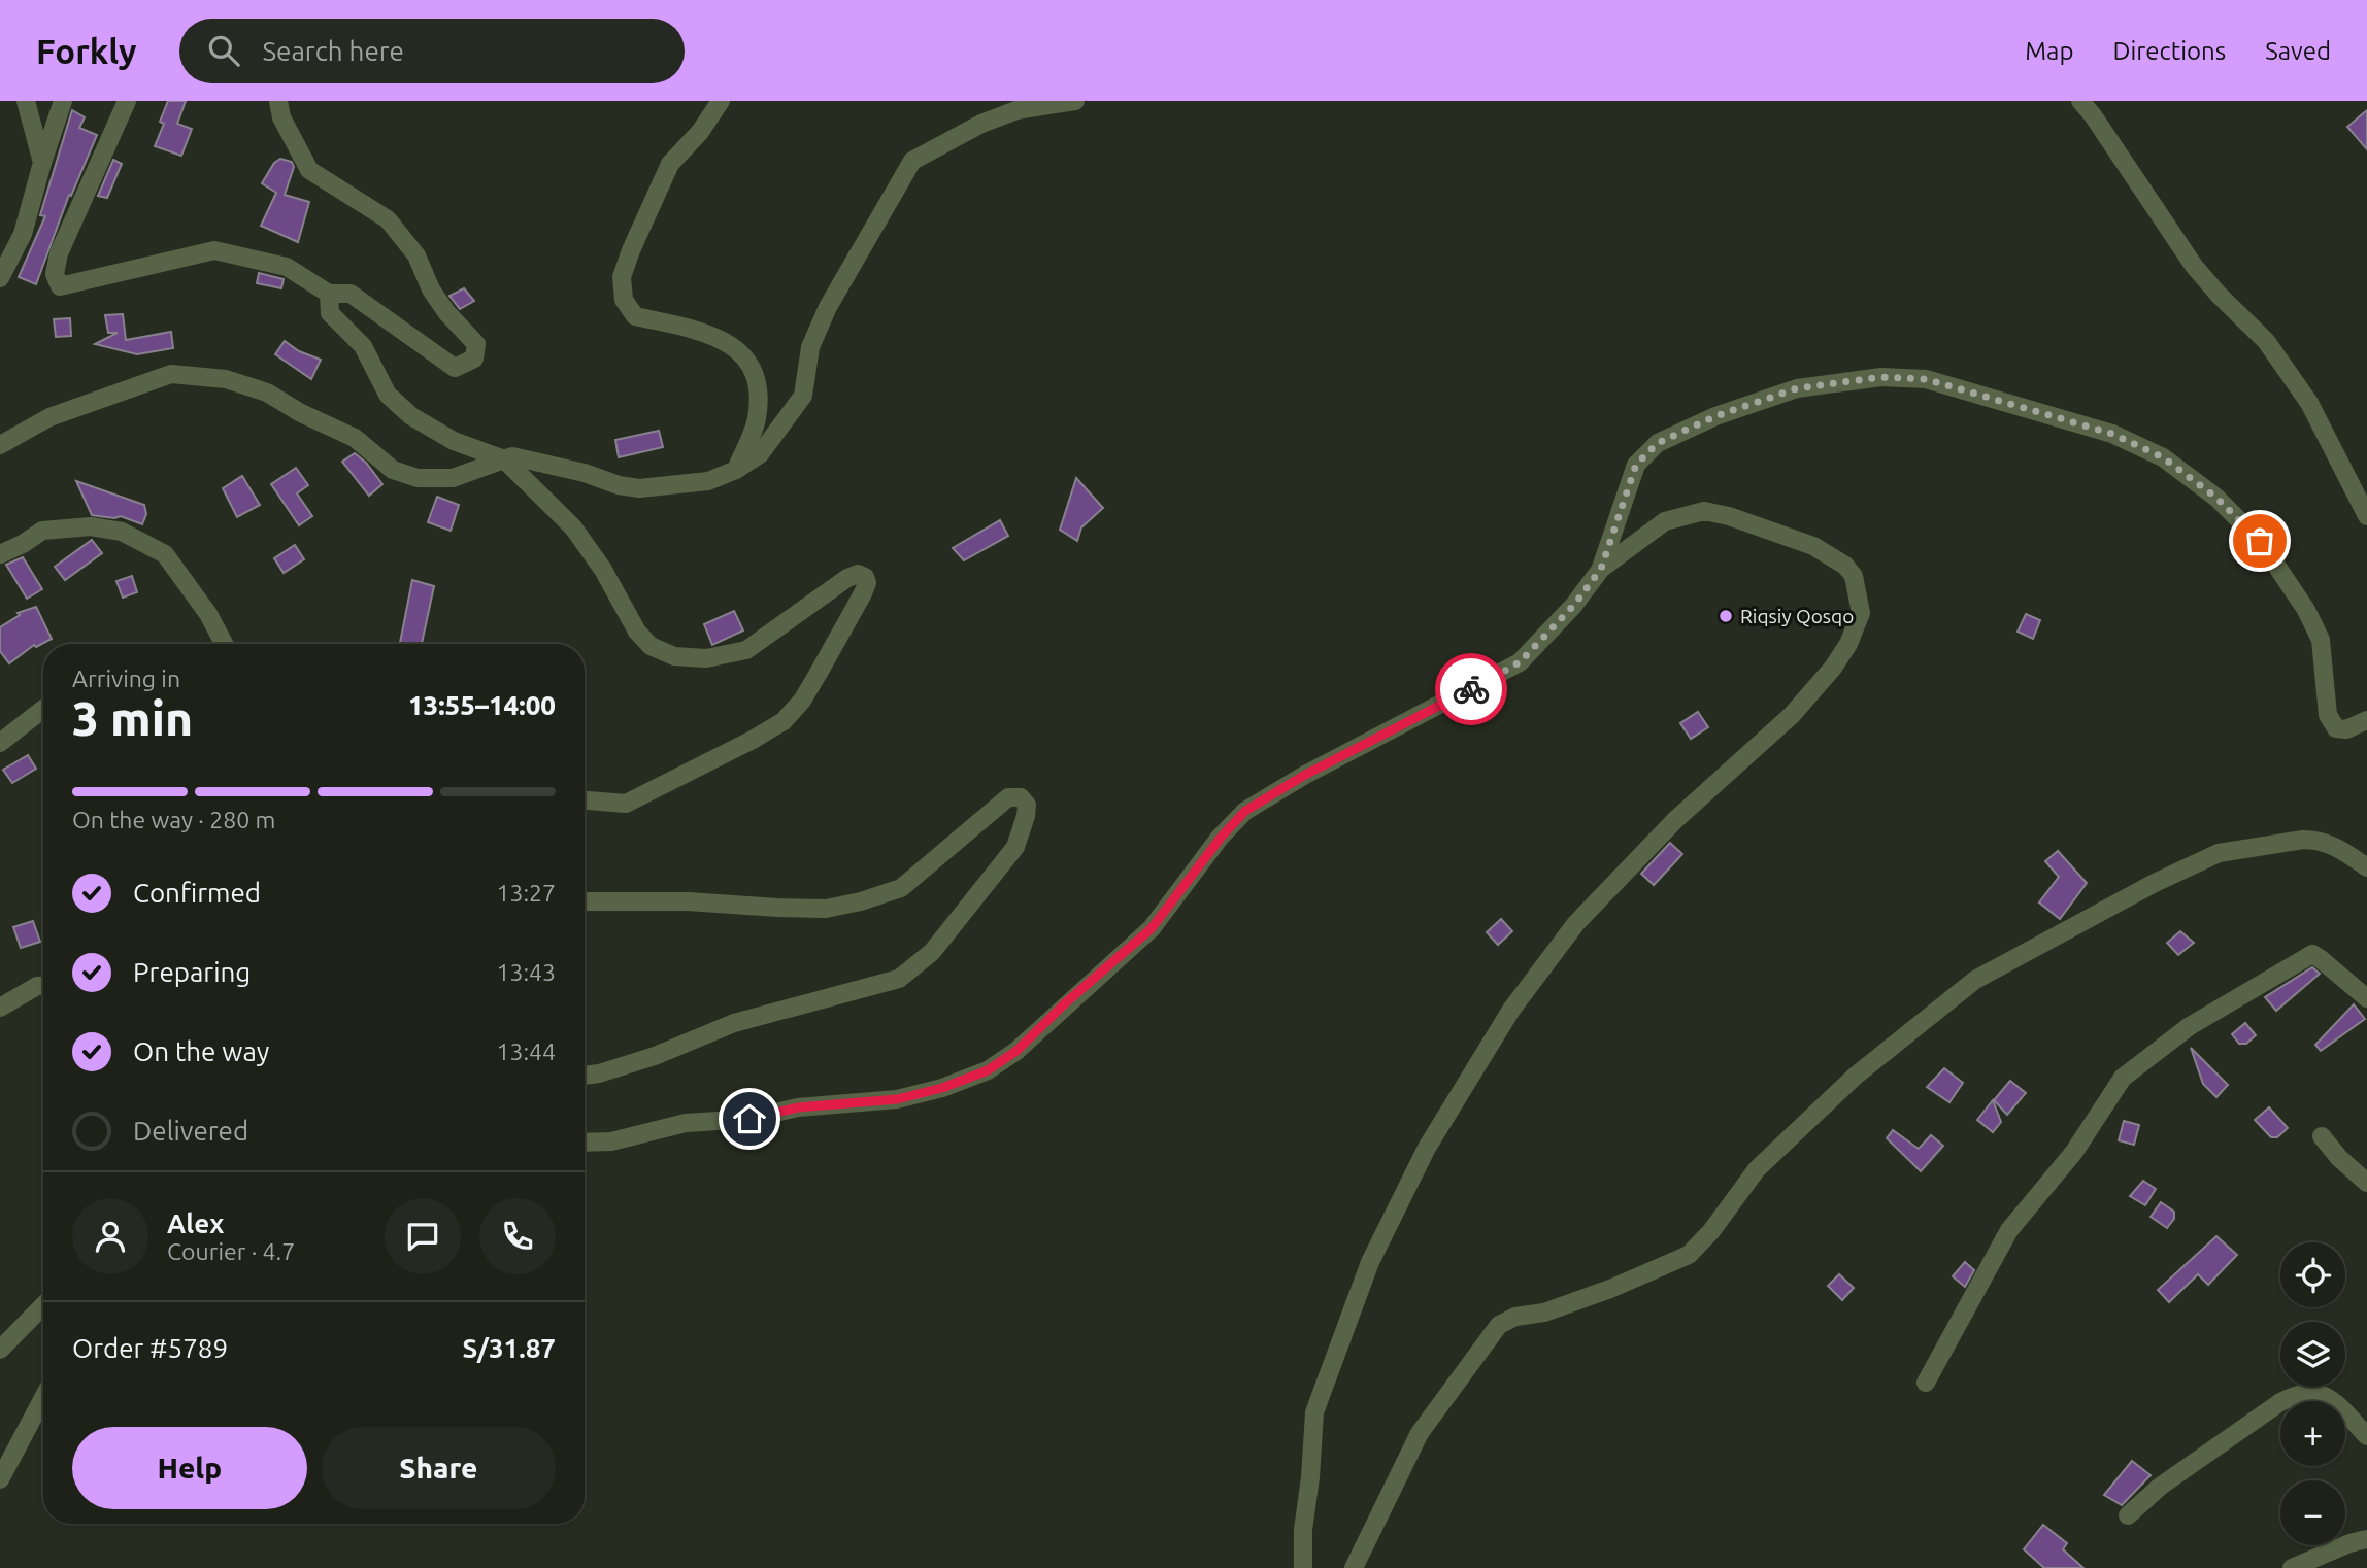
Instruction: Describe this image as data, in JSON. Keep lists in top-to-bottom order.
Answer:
{
  "places": ["Riqsiy Qosqo"],
  "page": {
    "header": "Forkly",
    "search": "Search here",
    "nav": ["Map", "Directions", "Saved"],
    "heading": ["3 min", "Arriving in", "13:55–14:00"],
    "panel": [
      "Alex",
      "Courier · 4.7",
      "Order #5789",
      "S/31.87"
    ],
    "bar": "On the way · 280 m",
    "list": [
      ["Confirmed", "13:27"],
      ["Preparing", "13:43"],
      ["On the way", "13:44"],
      "Delivered"
    ],
    "map_buttons": ["+", "−"],
    "buttons": ["Help", "Share"]
  }
}
